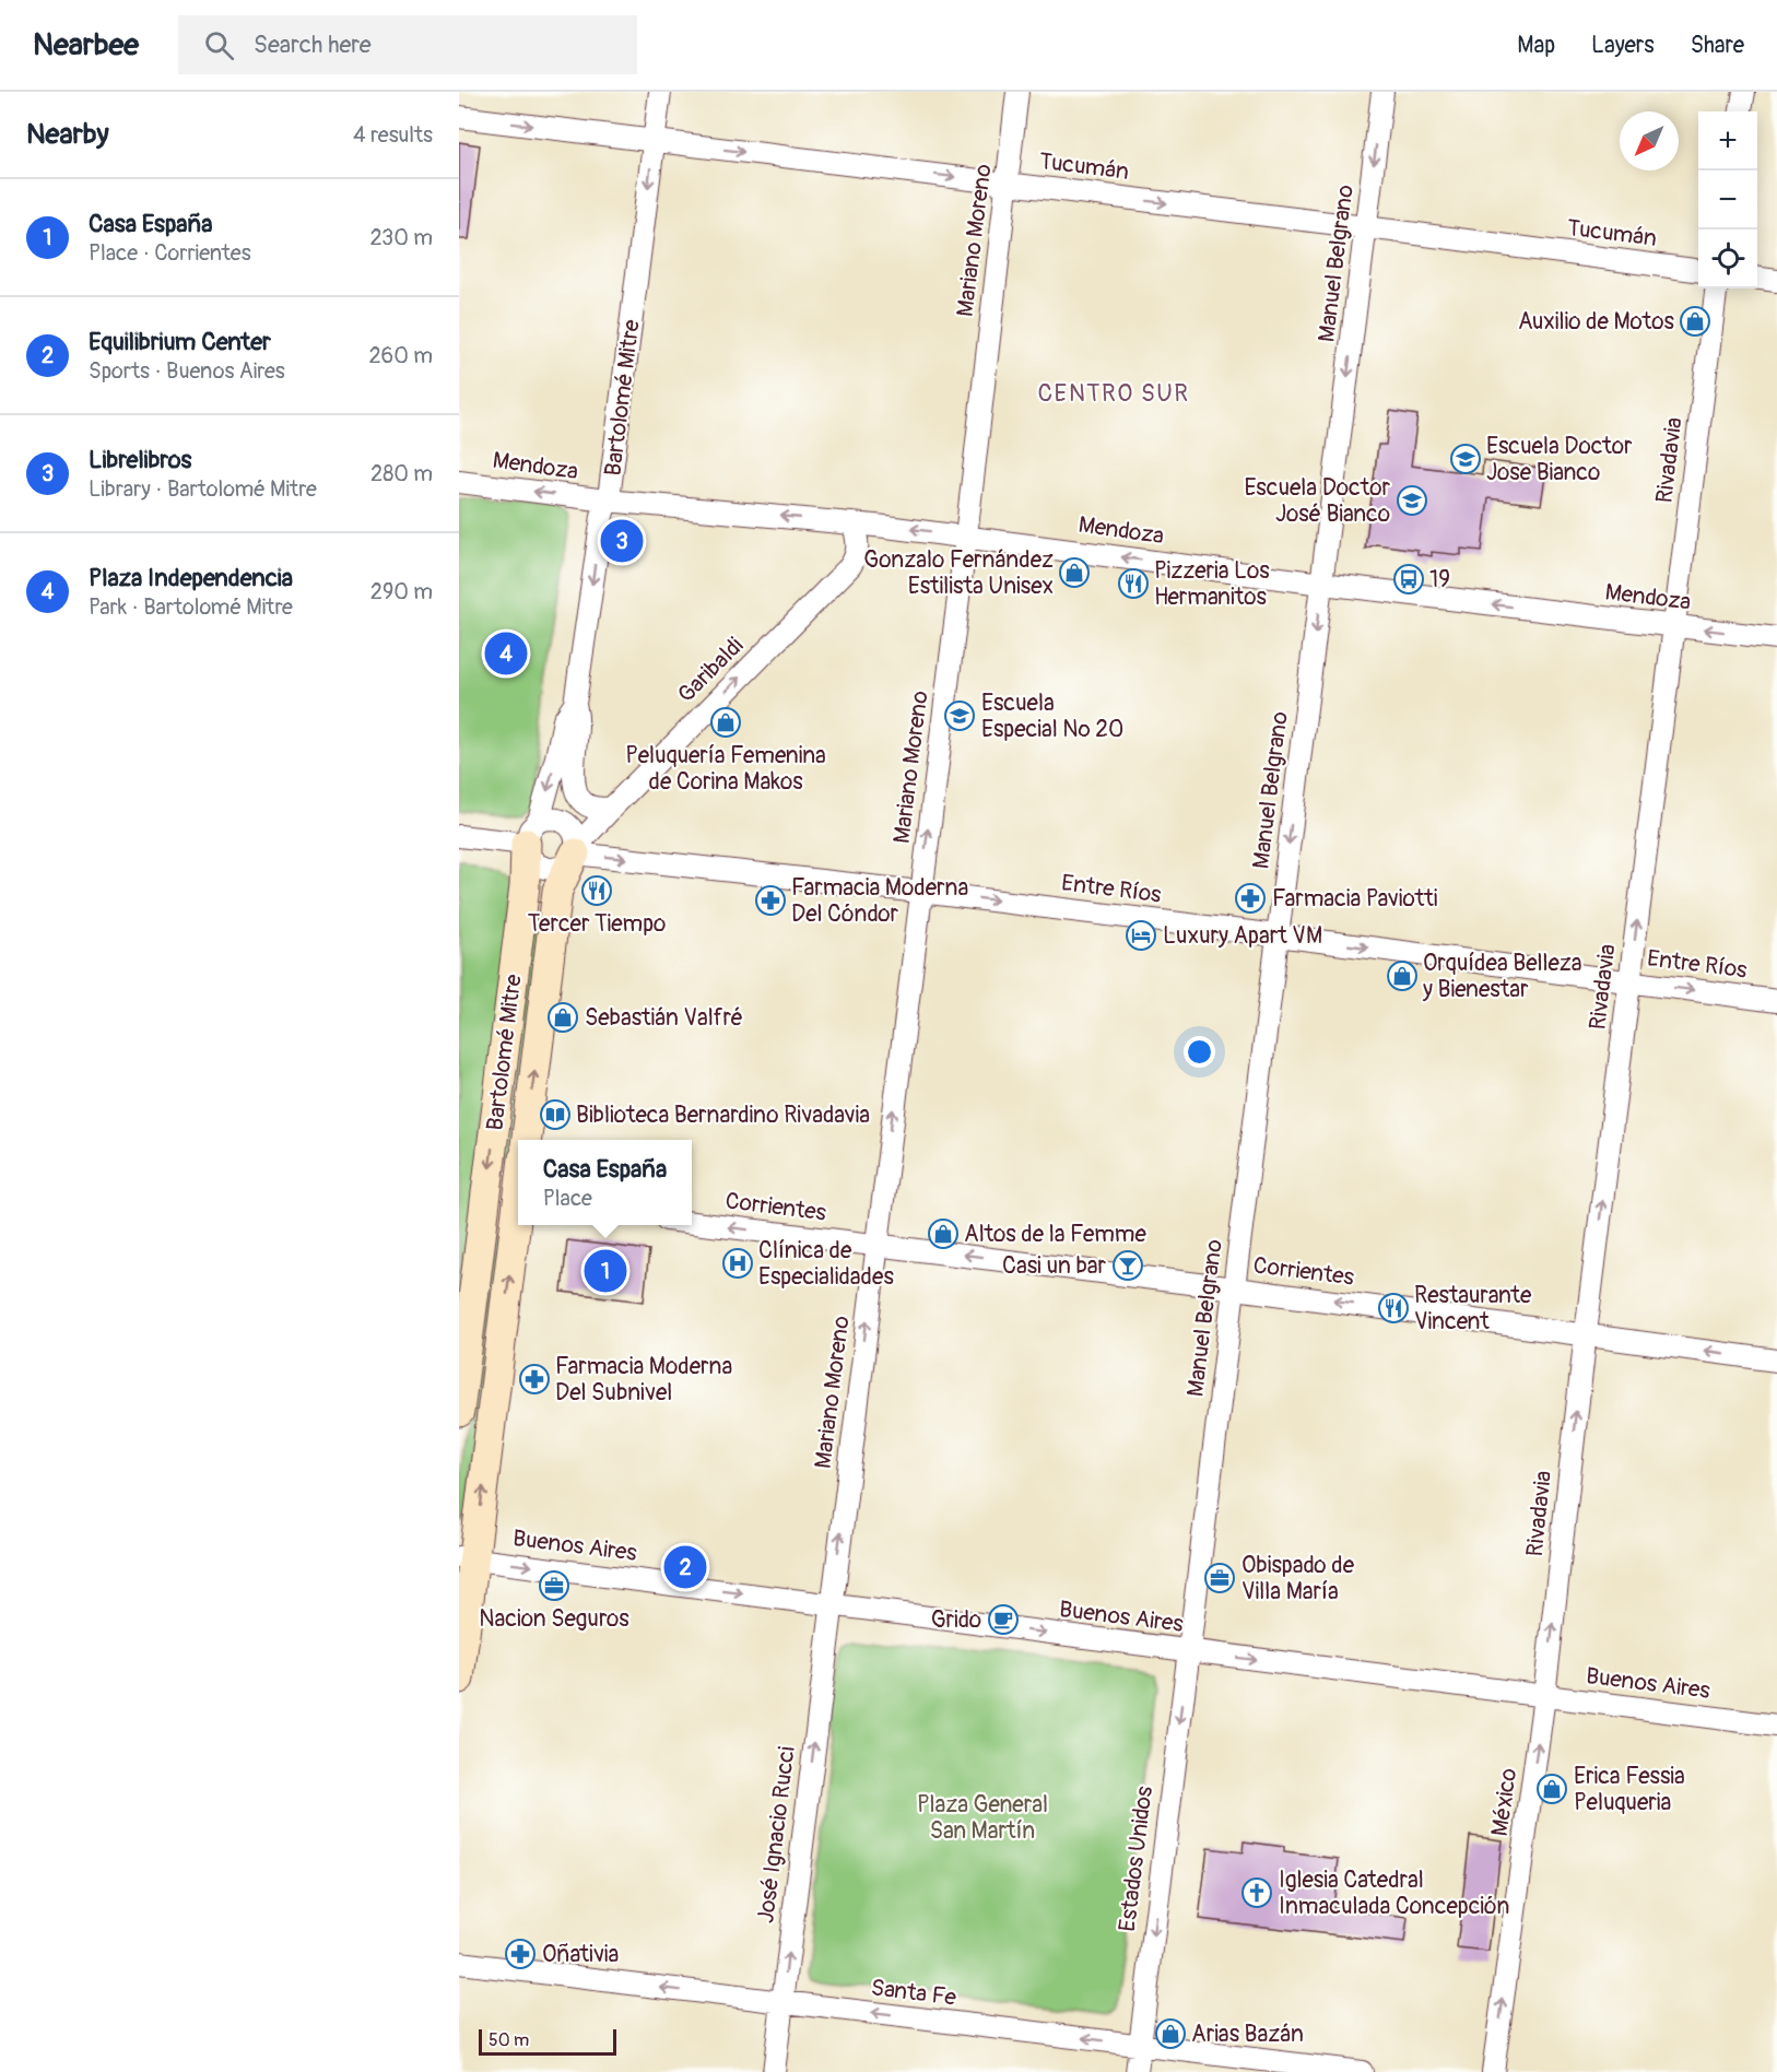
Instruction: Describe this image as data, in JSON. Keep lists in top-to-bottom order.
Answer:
{
  "streets": {
    "main road": ["Bartolomé Mitre"],
    "street": [
      "Tucumán",
      "Mariano Moreno",
      "Manuel Belgrano",
      "Rivadavia",
      "Mendoza",
      "Garibaldi",
      "Entre Ríos",
      "Corrientes",
      "Buenos Aires",
      "México",
      "José Ignacio Rucci",
      "Estados Unidos",
      "Santa Fe"
    ]
  },
  "crossings": [
    ["Tucumán", "Mariano Moreno"],
    ["Tucumán", "Manuel Belgrano"],
    ["Tucumán", "Bartolomé Mitre"],
    ["Mariano Moreno", "Mendoza"],
    ["Mariano Moreno", "Entre Ríos"],
    ["Mariano Moreno", "Corrientes"],
    ["Mariano Moreno", "Buenos Aires"],
    ["Mariano Moreno", "José Ignacio Rucci"],
    ["Manuel Belgrano", "Mendoza"],
    ["Manuel Belgrano", "Entre Ríos"],
    ["Manuel Belgrano", "Corrientes"],
    ["Manuel Belgrano", "Buenos Aires"],
    ["Manuel Belgrano", "Estados Unidos"],
    ["Bartolomé Mitre", "Mendoza"],
    ["Bartolomé Mitre", "Garibaldi"],
    ["Bartolomé Mitre", "Entre Ríos"],
    ["Bartolomé Mitre", "Buenos Aires"],
    ["Rivadavia", "Mendoza"],
    ["Rivadavia", "Entre Ríos"],
    ["Rivadavia", "Corrientes"],
    ["Rivadavia", "Buenos Aires"],
    ["Rivadavia", "México"],
    ["Mendoza", "Garibaldi"],
    ["Garibaldi", "Entre Ríos"],
    ["Buenos Aires", "México"],
    ["Buenos Aires", "José Ignacio Rucci"],
    ["Buenos Aires", "Estados Unidos"],
    ["José Ignacio Rucci", "Santa Fe"],
    ["Estados Unidos", "Santa Fe"]
  ],
  "one_way": [
    "Tucumán",
    "Mariano Moreno",
    "Manuel Belgrano",
    "Rivadavia",
    "Mendoza",
    "Garibaldi",
    "Entre Ríos",
    "Corrientes",
    "Buenos Aires",
    "México",
    "José Ignacio Rucci",
    "Estados Unidos",
    "Santa Fe"
  ],
  "districts": ["CENTRO SUR"],
  "parks": ["Plaza General San Martín"],
  "places": {
    "shop": [
      "Auxilio de Motos",
      "Gonzalo Fernández Estilista Unisex",
      "Peluquería Femenina de Corina Makos",
      "Orquídea Belleza y Bienestar",
      "Sebastián Valfré",
      "Altos de la Femme",
      "Erica Fessia Peluqueria",
      "Arias Bazán"
    ],
    "school or university": ["Escuela Doctor Jose Bianco", "Escuela Doctor José Bianco", "Escuela Especial Nº 20"],
    "bus stop": ["19"],
    "restaurant": ["Pizzeria Los Hermanitos", "Tercer Tiempo", "Restaurante Vincent"],
    "pharmacy": [
      "Farmacia Paviotti",
      "Farmacia Moderna Del Cóndor",
      "Farmacia Moderna Del Subnivel",
      "Oñativia"
    ],
    "hotel": ["Luxury Apart VM"],
    "library": ["Biblioteca Bernardino Rivadavia"],
    "hospital": ["Clínica de Especialidades"],
    "bar": ["Casi un bar"],
    "office": ["Obispado de Villa María", "Nacion Seguros"],
    "cafe": ["Grido"],
    "church": ["Iglesia Catedral Inmaculada Concepción"]
  },
  "scale_bar": "50 m",
  "north": "bottom left",
  "page": {
    "header": "Nearbee",
    "search": "Search here",
    "nav": ["Map", "Layers", "Share"],
    "heading": ["Nearby", "4 results"],
    "map_buttons": ["+", "−"],
    "list": [
      {
        "mark": "1",
        "name": "Casa España",
        "note": "Place · Corrientes",
        "value": "230 m"
      },
      {
        "mark": "2",
        "name": "Equilibrium Center",
        "note": "Sports · Buenos Aires",
        "value": "260 m"
      },
      {
        "mark": "3",
        "name": "Librelibros",
        "note": "Library · Bartolomé Mitre",
        "value": "280 m"
      },
      {
        "mark": "4",
        "name": "Plaza Independencia",
        "note": "Park · Bartolomé Mitre",
        "value": "290 m"
      }
    ],
    "pins": [
      "3",
      "4",
      "1",
      "2"
    ],
    "popup": ["Casa España", "Place"],
    "scale": "50 m"
  }
}
